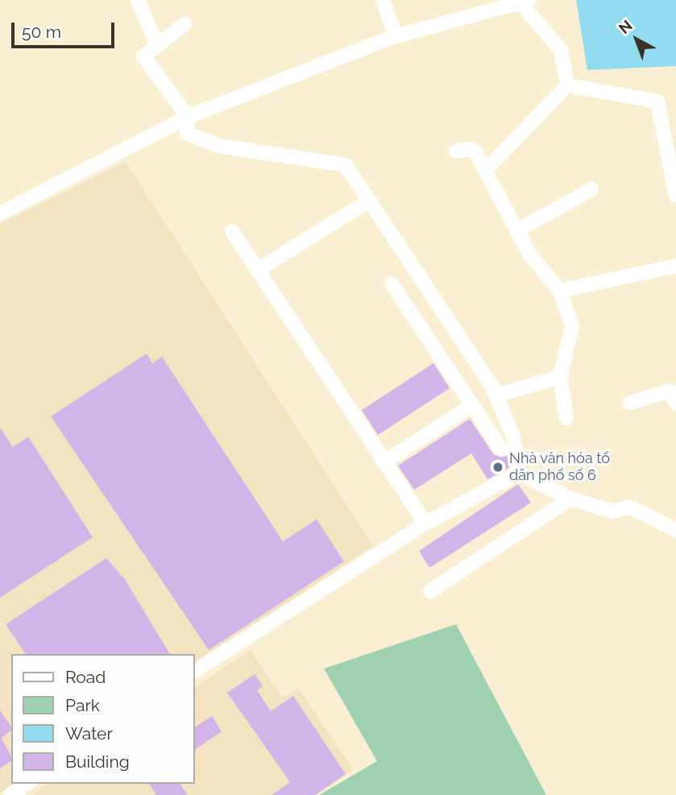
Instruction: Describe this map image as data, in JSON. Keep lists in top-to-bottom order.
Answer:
{
  "places": ["Nhà văn hóa tổ dân phố số 6"],
  "legend": [
    "Road",
    "Park",
    "Water",
    "Building"
  ],
  "scale_bar": "50 m",
  "north": "top left"
}
